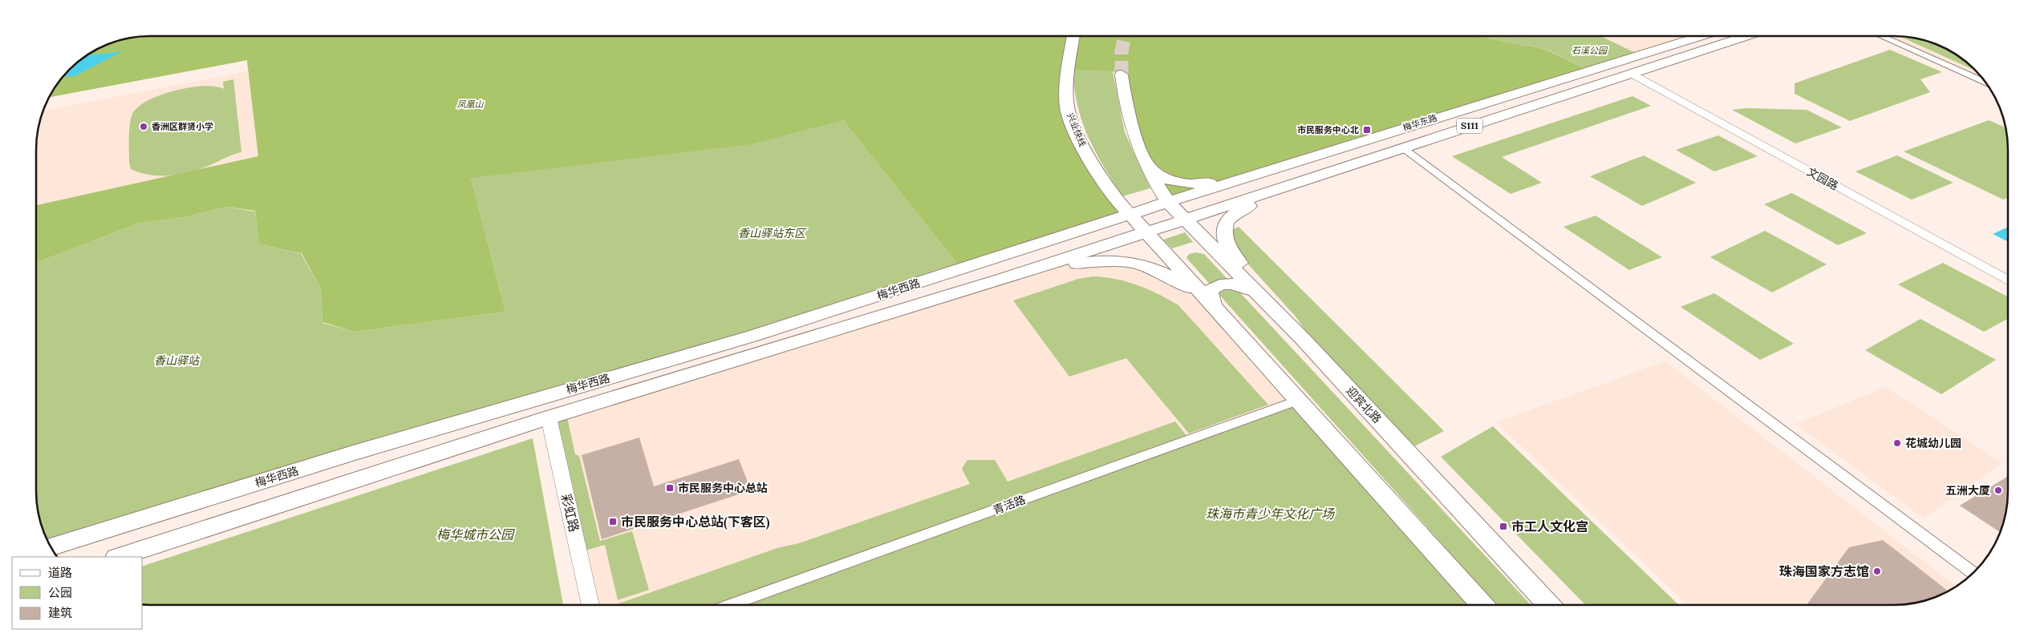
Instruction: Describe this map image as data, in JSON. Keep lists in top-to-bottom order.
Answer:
{
  "streets": {
    "main road": [
      "梅华东路",
      "S111",
      "兴业快线",
      "梅华西路",
      "迎宾北路"
    ],
    "street": ["文园路", "青活路", "彩虹路"]
  },
  "crossings": [
    ["梅华东路", "兴业快线"],
    ["梅华东路", "文园路"],
    ["梅华东路", "梅华西路"],
    ["梅华东路", "迎宾北路"],
    ["兴业快线", "梅华西路"],
    ["梅华西路", "迎宾北路"],
    ["梅华西路", "彩虹路"]
  ],
  "parks": [
    "石溪公园",
    "凤凰山",
    "香山驿站东区",
    "香山驿站",
    "珠海市青少年文化广场",
    "梅华城市公园"
  ],
  "places": {
    "other": [
      "香洲区群贤小学",
      "花城幼儿园",
      "五洲大厦",
      "珠海国家方志馆"
    ],
    "transit": [
      "市民服务中心北",
      "市民服务中心总站",
      "市民服务中心总站(下客区)",
      "市工人文化宫"
    ]
  },
  "legend": ["道路", "公园", "建筑"]
}
